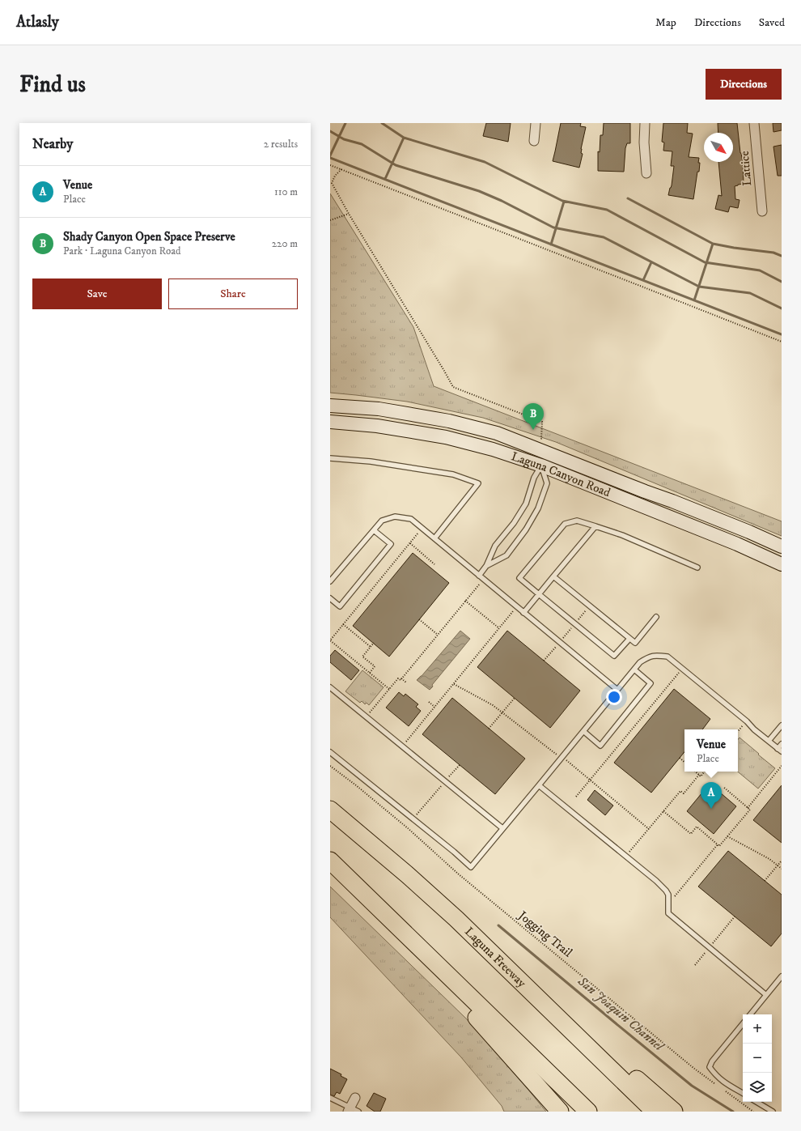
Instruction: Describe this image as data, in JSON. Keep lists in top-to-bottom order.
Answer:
{
  "streets": {
    "highway": ["Laguna Freeway"],
    "main road": ["Laguna Canyon Road"],
    "street": ["Lattice"],
    "path": ["Jogging Trail"]
  },
  "water": ["San Joaquin Channel"],
  "north": "bottom right",
  "page": {
    "header": "Atlasly",
    "nav": ["Map", "Directions", "Saved"],
    "buttons": [
      "Directions",
      ["Save", "Share"]
    ],
    "title": "Find us",
    "heading": ["Nearby", "2 results"],
    "list": [
      {
        "mark": "A",
        "name": "Venue",
        "note": "Place",
        "value": "110 m"
      },
      {
        "mark": "B",
        "name": "Shady Canyon Open Space Preserve",
        "note": "Park · Laguna Canyon Road",
        "value": "220 m"
      }
    ],
    "pins": ["B", "A"],
    "popup": ["Venue", "Place"],
    "map_buttons": ["+", "−"]
  }
}
